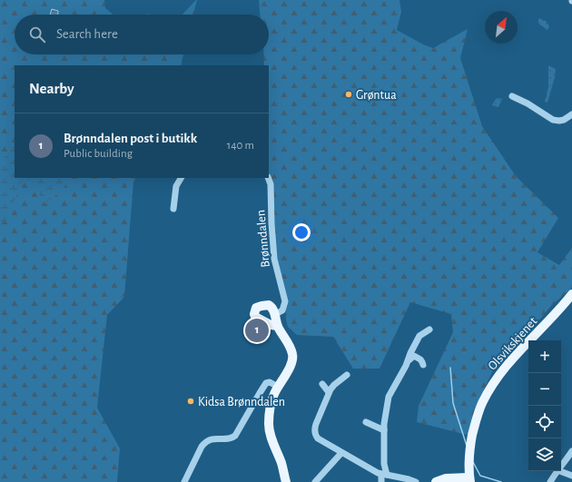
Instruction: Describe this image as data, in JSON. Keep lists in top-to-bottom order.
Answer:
{
  "streets": {
    "main road": ["Olsvikskjenet"],
    "street": ["Brønndalen"]
  },
  "places": ["Grøntua", "Kidsa Brønndalen"],
  "north": "top right",
  "page": {
    "search": "Search here",
    "heading": "Nearby",
    "list": [
      {
        "mark": "1",
        "name": "Brønndalen post i butikk",
        "note": "Public building",
        "value": "140 m"
      }
    ],
    "pins": "1",
    "map_buttons": ["+", "−"]
  }
}
